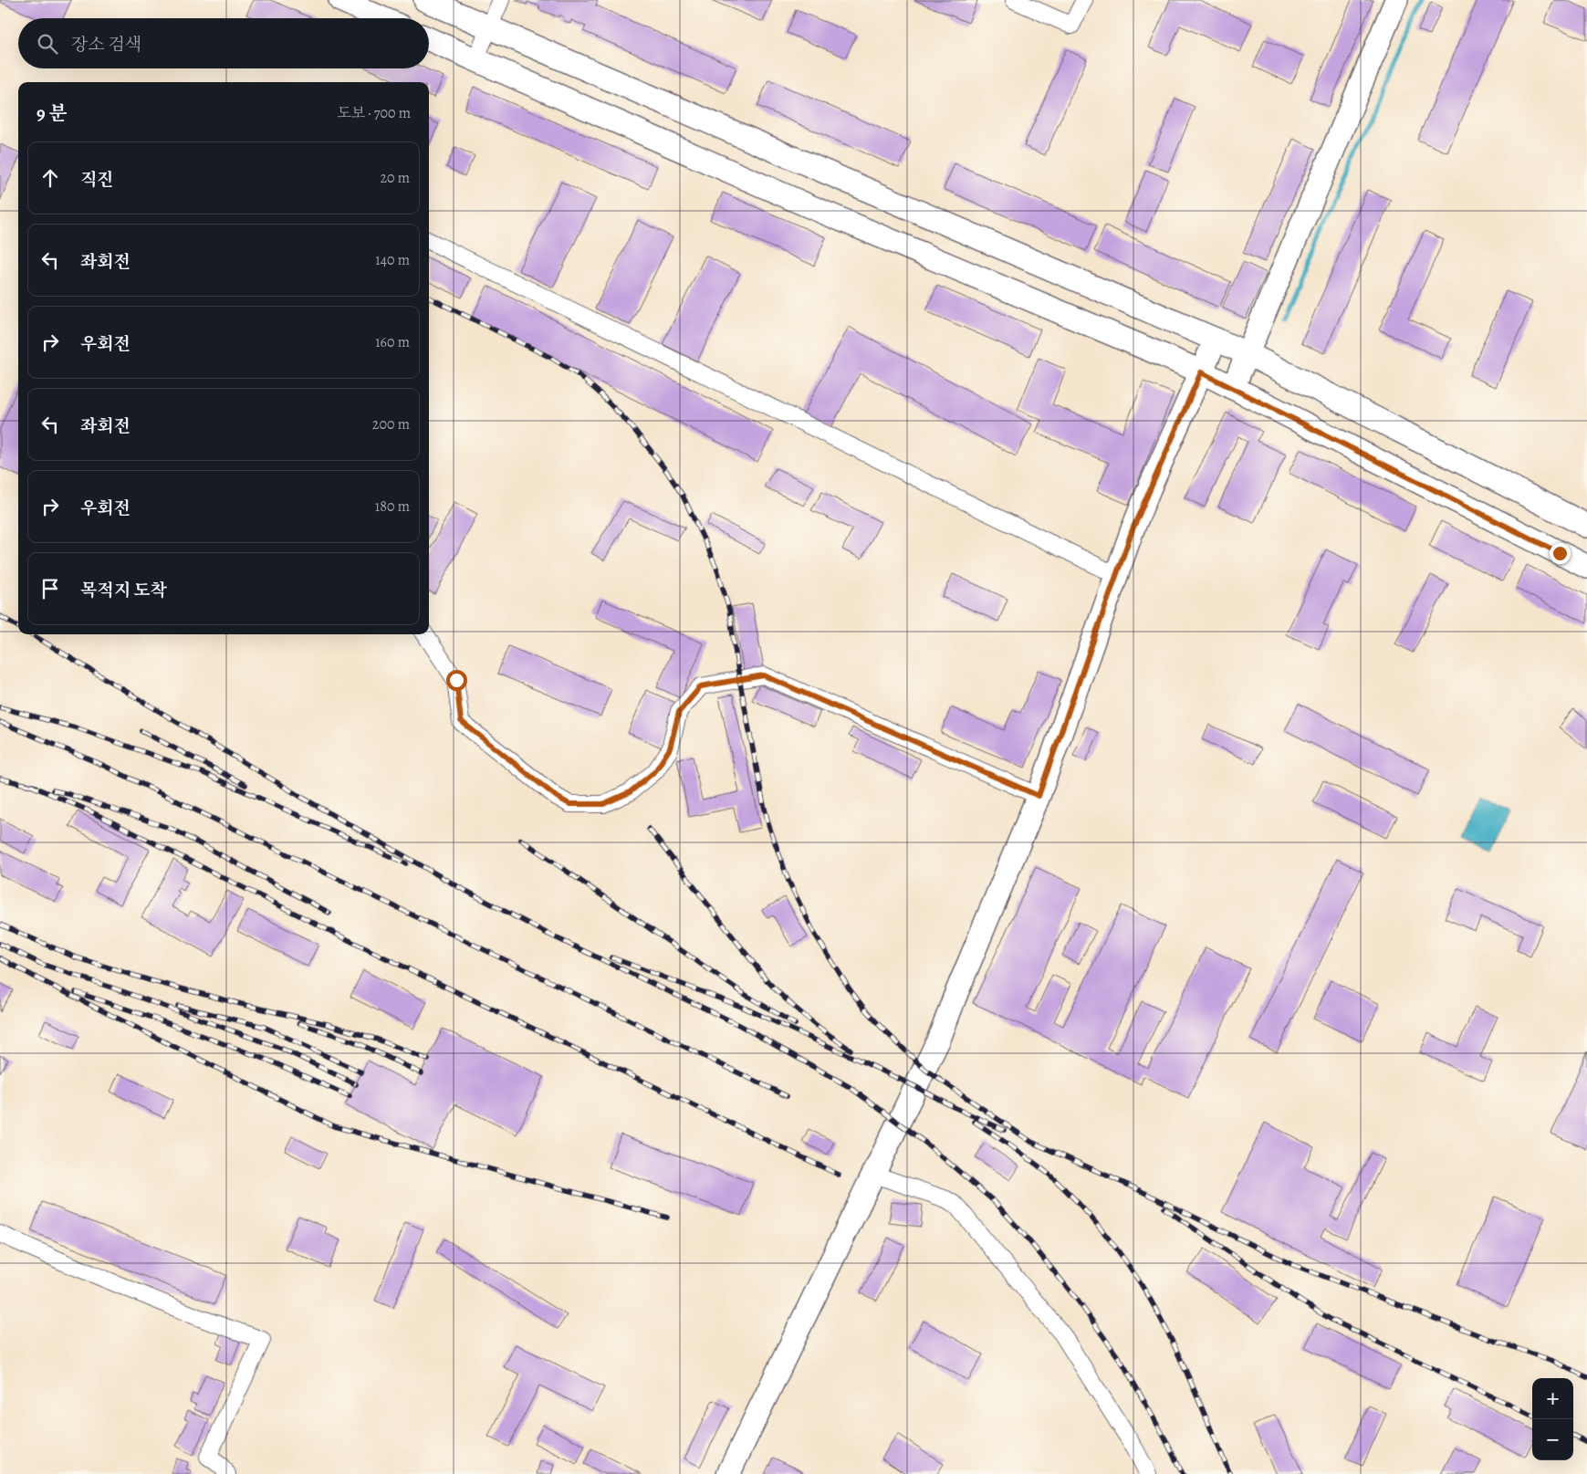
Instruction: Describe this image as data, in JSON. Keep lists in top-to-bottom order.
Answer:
{
  "page": {
    "search": "장소 검색",
    "heading": ["9 분", "도보 · 700 m"],
    "list": [
      ["직진", "20 m"],
      ["좌회전", "140 m"],
      ["우회전", "160 m"],
      ["좌회전", "200 m"],
      ["우회전", "180 m"],
      "목적지 도착"
    ],
    "map_buttons": ["+", "−"]
  }
}
